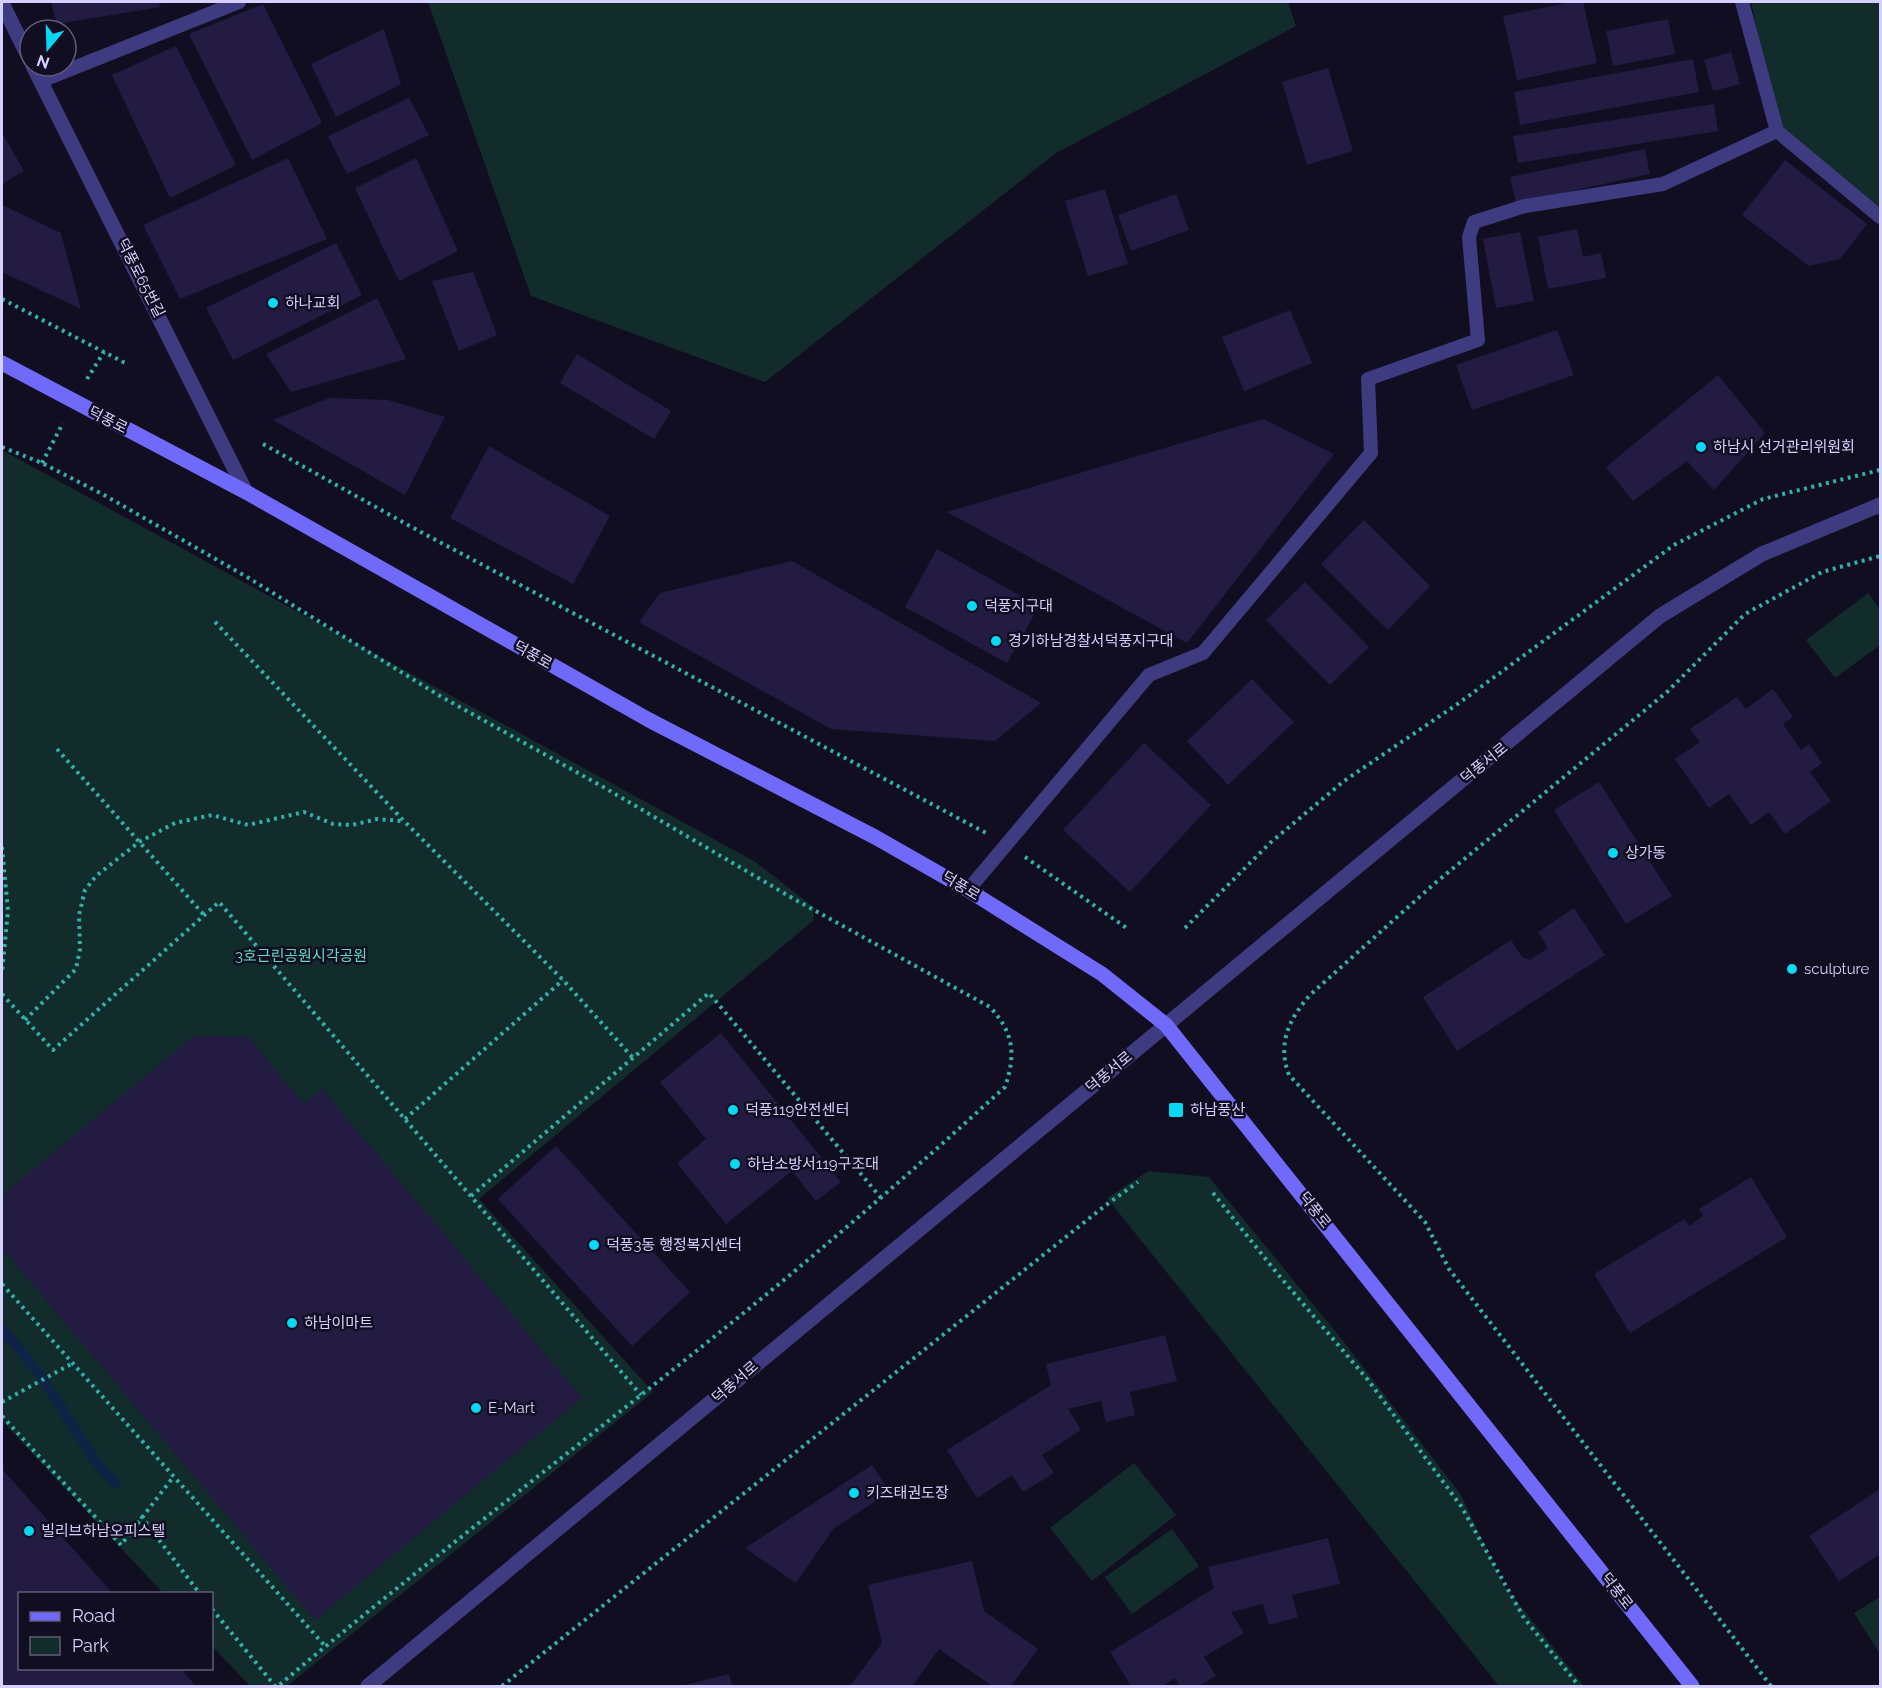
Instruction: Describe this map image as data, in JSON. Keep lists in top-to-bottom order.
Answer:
{
  "streets": {
    "main road": ["덕풍로"],
    "street": ["덕풍로65번길", "덕풍서로"]
  },
  "crossings": [
    ["덕풍로65번길", "덕풍로"],
    ["덕풍로", "덕풍서로"]
  ],
  "parks": ["3호근린공원시각공원"],
  "places": {
    "other": [
      "하나교회",
      "하남시 선거관리위원회",
      "덕풍지구대",
      "경기하남경찰서덕풍지구대",
      "상가동",
      "sculpture",
      "덕풍119안전센터",
      "하남소방서119구조대",
      "덕풍3동 행정복지센터",
      "하남이마트",
      "E-Mart",
      "키즈태권도장",
      "빌리브하남오피스텔"
    ],
    "transit": ["하남풍산"]
  },
  "legend": ["Road", "Park"],
  "north": "bottom"
}
